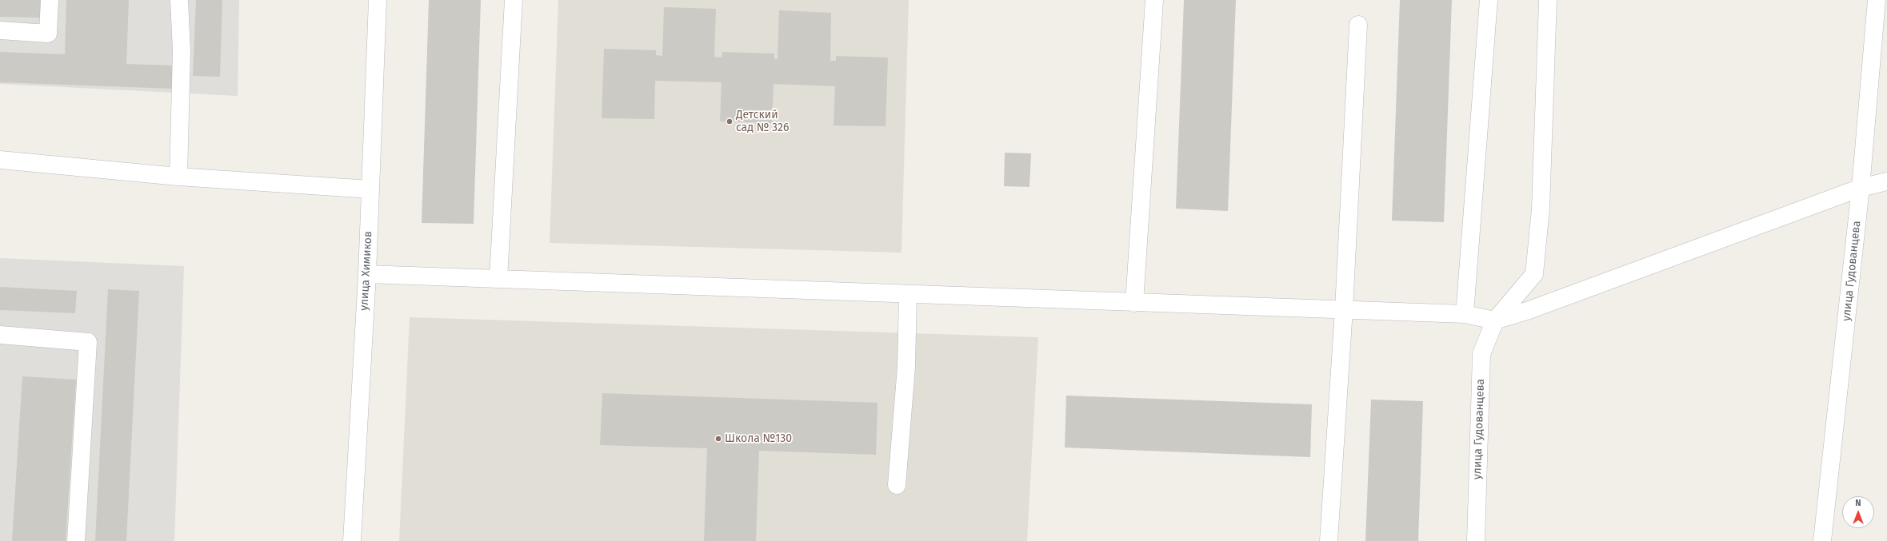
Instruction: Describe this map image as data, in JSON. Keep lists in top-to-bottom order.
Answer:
{
  "streets": {
    "street": ["улица Химиков", "улица Гудованцева"]
  },
  "places": ["Детский сад № 326", "Школа №130"],
  "north": "top"
}
